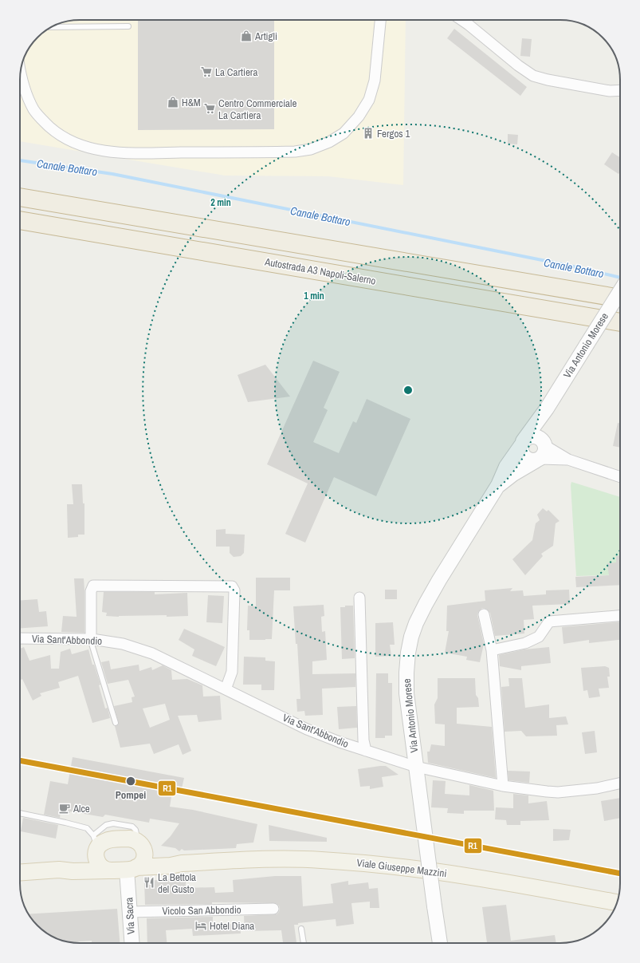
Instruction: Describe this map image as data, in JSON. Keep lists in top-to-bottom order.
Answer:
{
  "streets": {
    "highway": ["Autostrada A3 Napoli-Salerno"],
    "main road": ["Viale Giuseppe Mazzini"],
    "street": [
      "Via Antonio Morese",
      "Via Sant'Abbondio",
      "Vicolo San Abbondio",
      "Via Sacra"
    ]
  },
  "crossings": [
    ["Via Antonio Morese", "Via Sant'Abbondio"],
    ["Viale Giuseppe Mazzini", "Via Sacra"],
    ["Vicolo San Abbondio", "Via Sacra"]
  ],
  "water": ["Canale Bottaro"],
  "places": {
    "shop": ["Artigli", "H&M"],
    "supermarket": ["La Cartiera", "Centro Commerciale La Cartiera"],
    "building": ["Fergos 1"],
    "other": ["Pompei"],
    "cafe": ["Alce"],
    "restaurant": ["La Bettola del Gusto"],
    "hotel": ["Hotel Diana"]
  },
  "lines": ["transit line R1"],
  "rings": ["2 min", "1 min"]
}
